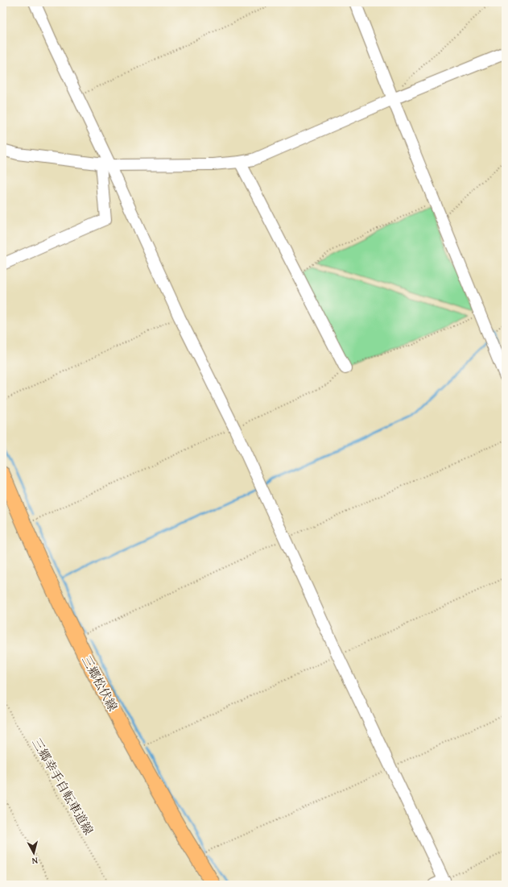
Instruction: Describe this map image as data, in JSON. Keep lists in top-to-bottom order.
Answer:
{
  "streets": {
    "main road": ["三郷松伏線"],
    "path": ["三郷幸手自転車道線"]
  },
  "north": "bottom"
}
